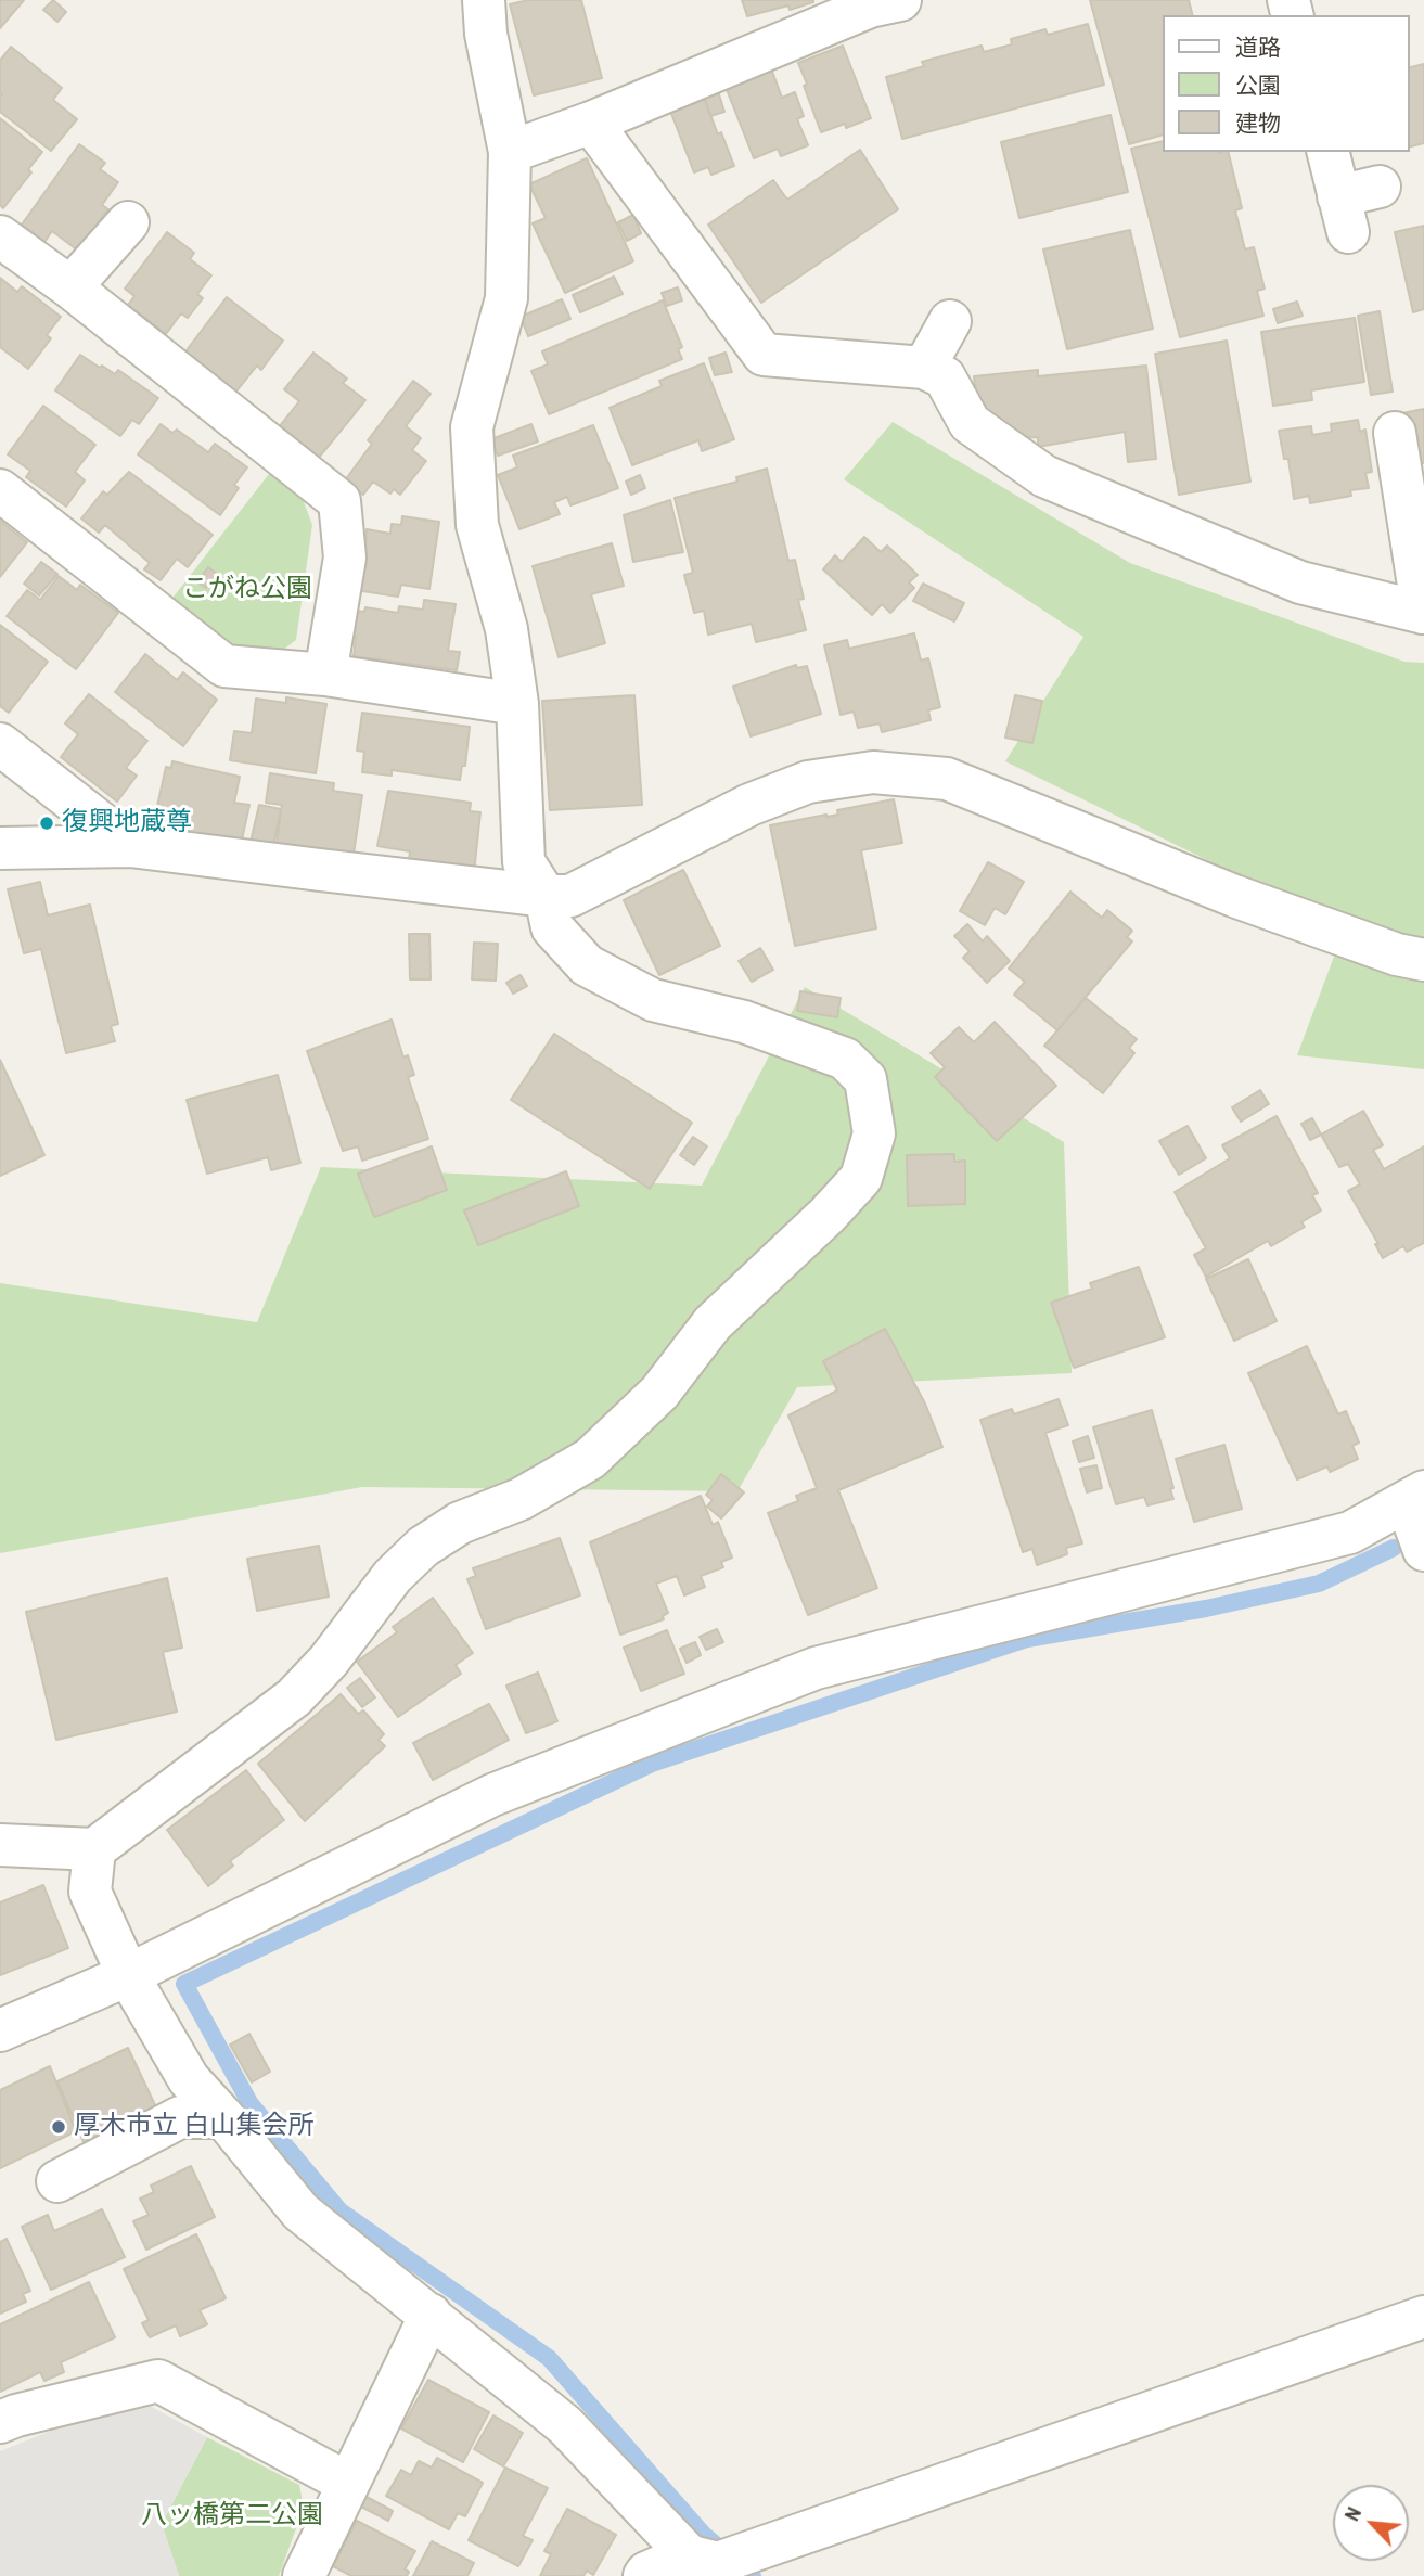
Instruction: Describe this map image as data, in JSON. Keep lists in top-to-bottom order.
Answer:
{
  "parks": ["こがね公園", "八ッ橋第二公園"],
  "places": ["復興地蔵尊", "厚木市立 白山集会所"],
  "legend": ["道路", "公園", "建物"],
  "north": "top left"
}
